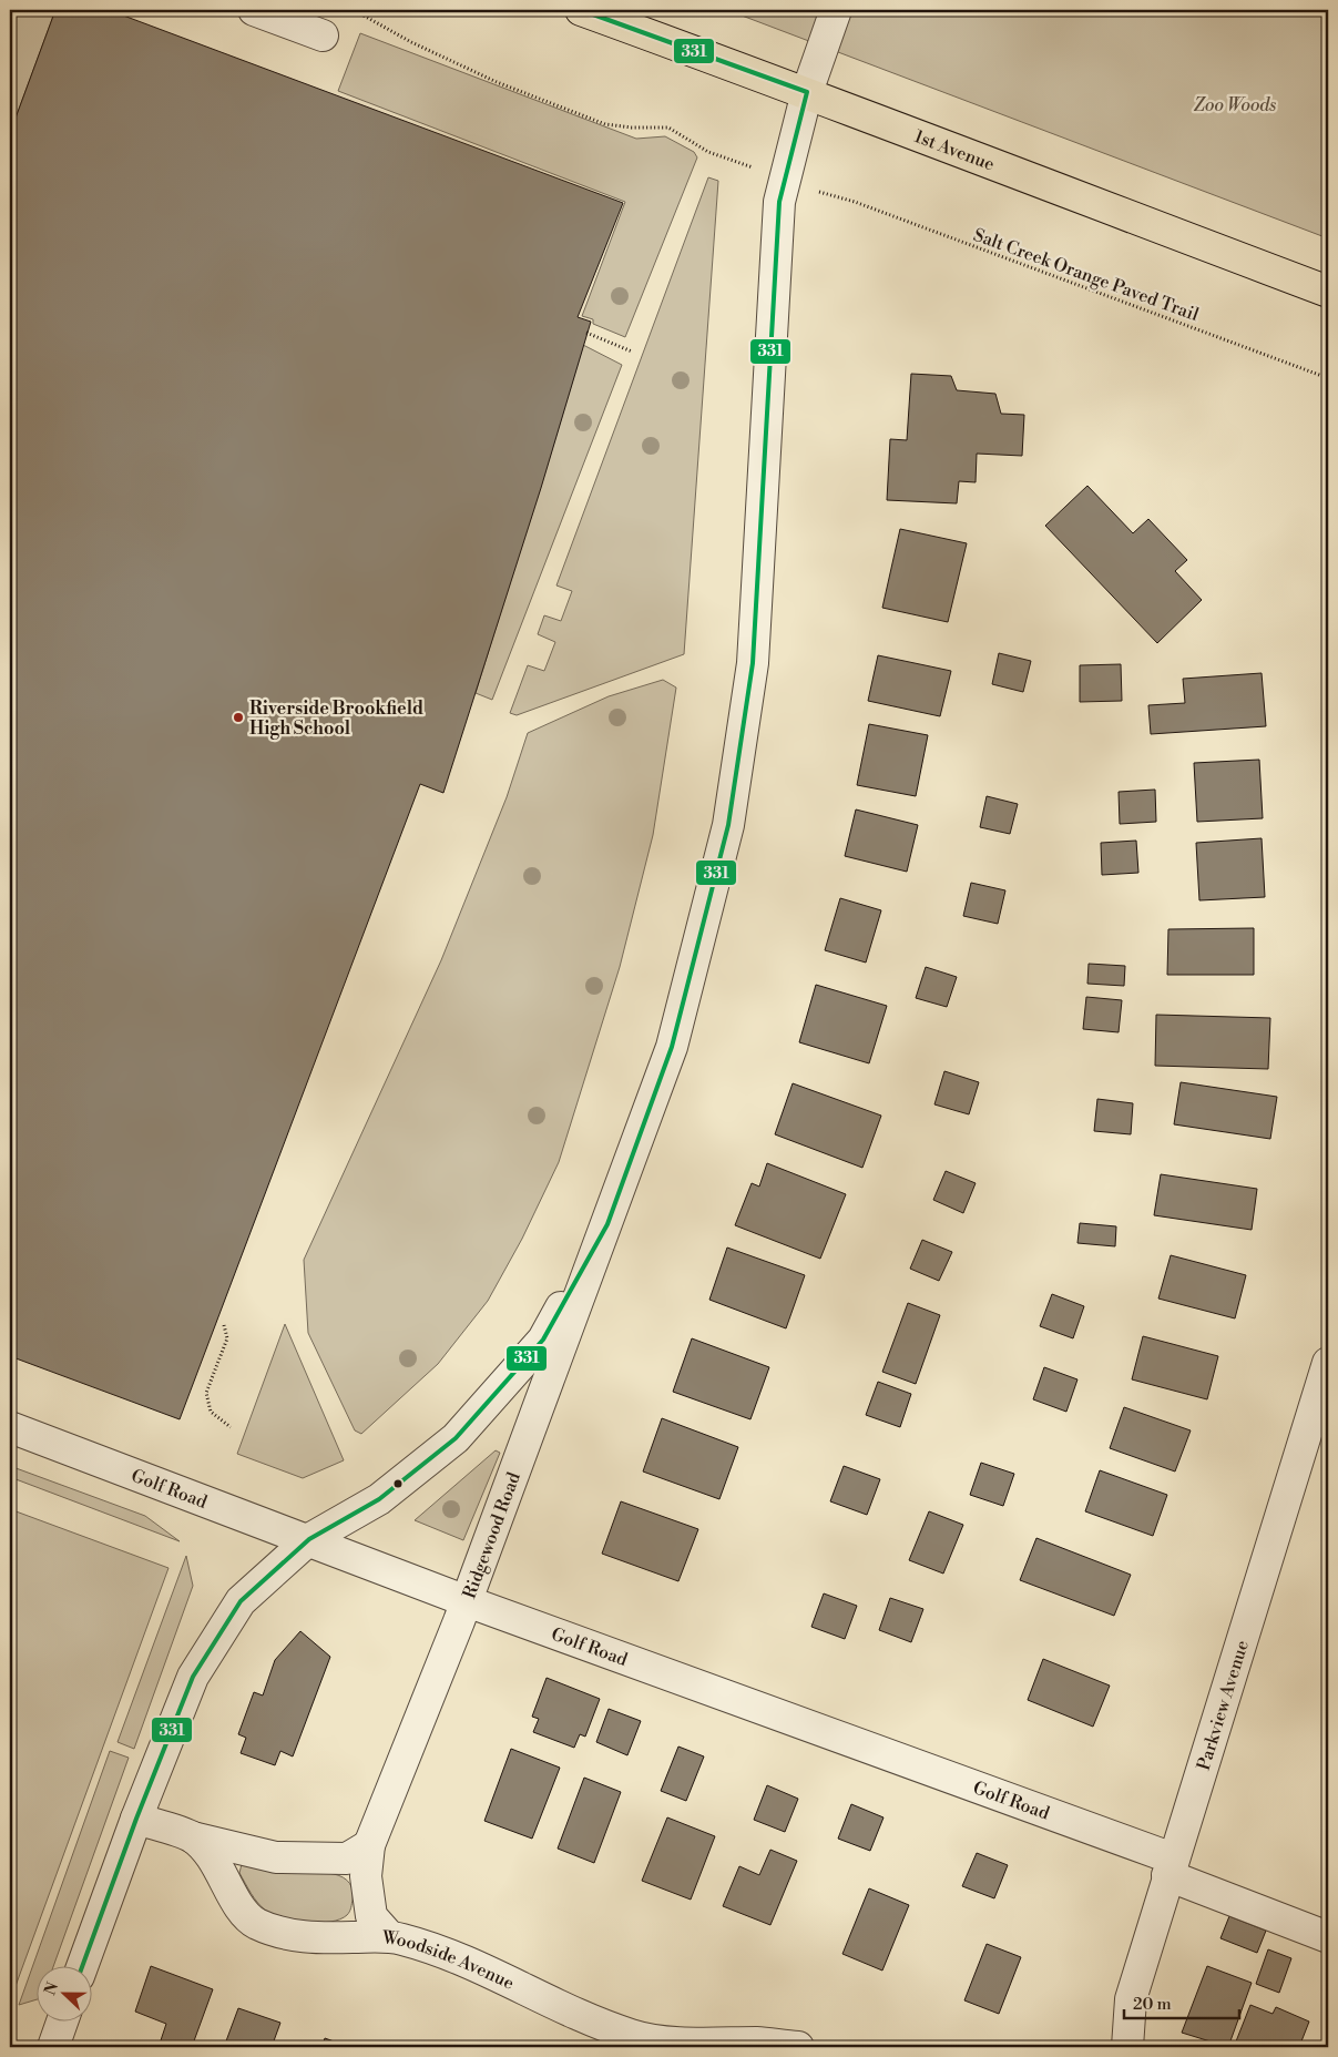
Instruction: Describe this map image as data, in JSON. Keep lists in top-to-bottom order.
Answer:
{
  "streets": {
    "main road": ["1st Avenue"],
    "street": [
      "Golf Road",
      "Ridgewood Road",
      "Parkview Avenue",
      "Woodside Avenue"
    ],
    "path": ["Salt Creek Orange Paved Trail"]
  },
  "crossings": [
    ["1st Avenue", "Ridgewood Road"],
    ["Golf Road", "Ridgewood Road"],
    ["Golf Road", "Parkview Avenue"],
    ["Ridgewood Road", "Woodside Avenue"]
  ],
  "parks": ["Zoo Woods"],
  "places": ["Riverside Brookfield High School"],
  "lines": ["transit line 331"],
  "scale_bar": "20 m",
  "north": "left"
}
